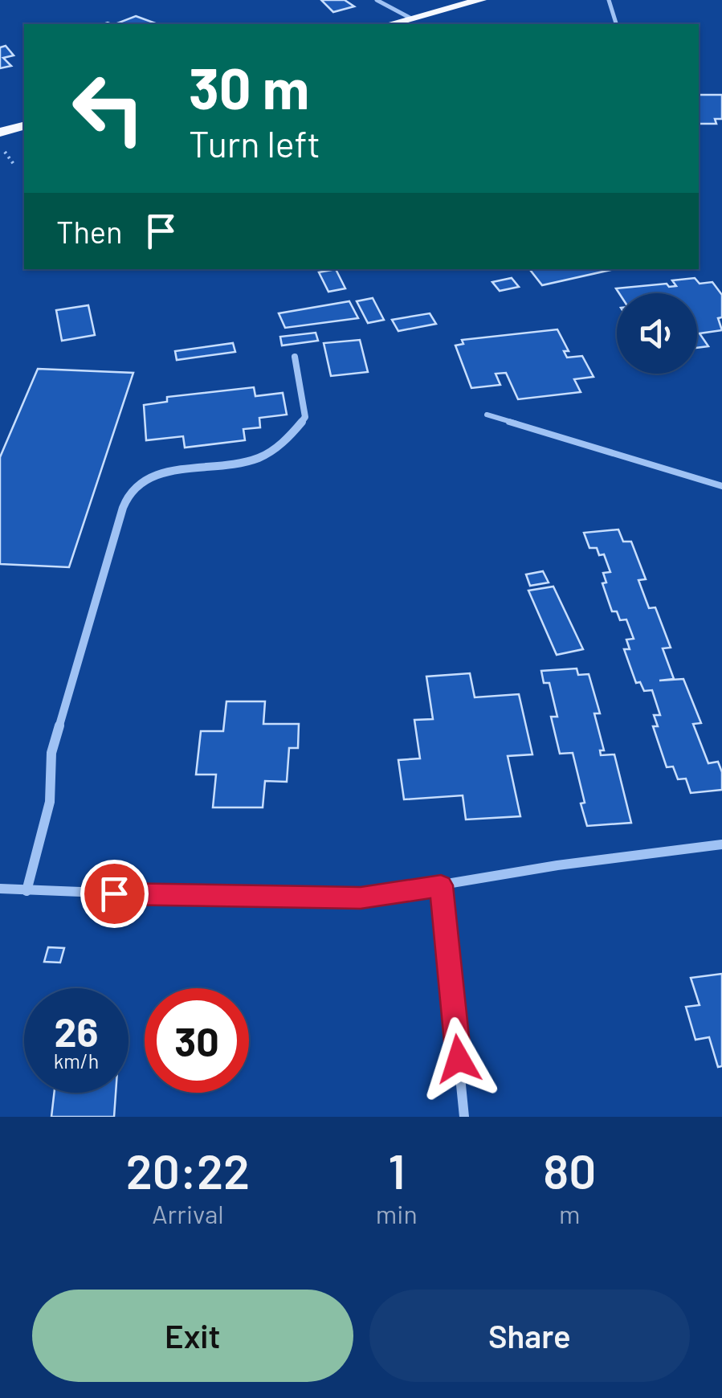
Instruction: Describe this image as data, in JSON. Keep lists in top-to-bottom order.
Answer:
{
  "page": {
    "turn": ["30 m", "Turn left"],
    "then": "Then",
    "speed": "26 km/h",
    "limit": "30",
    "eta": [
      "20:22",
      "Arrival",
      "1",
      "min",
      "80",
      "m"
    ],
    "buttons": ["Exit", "Share"]
  }
}
